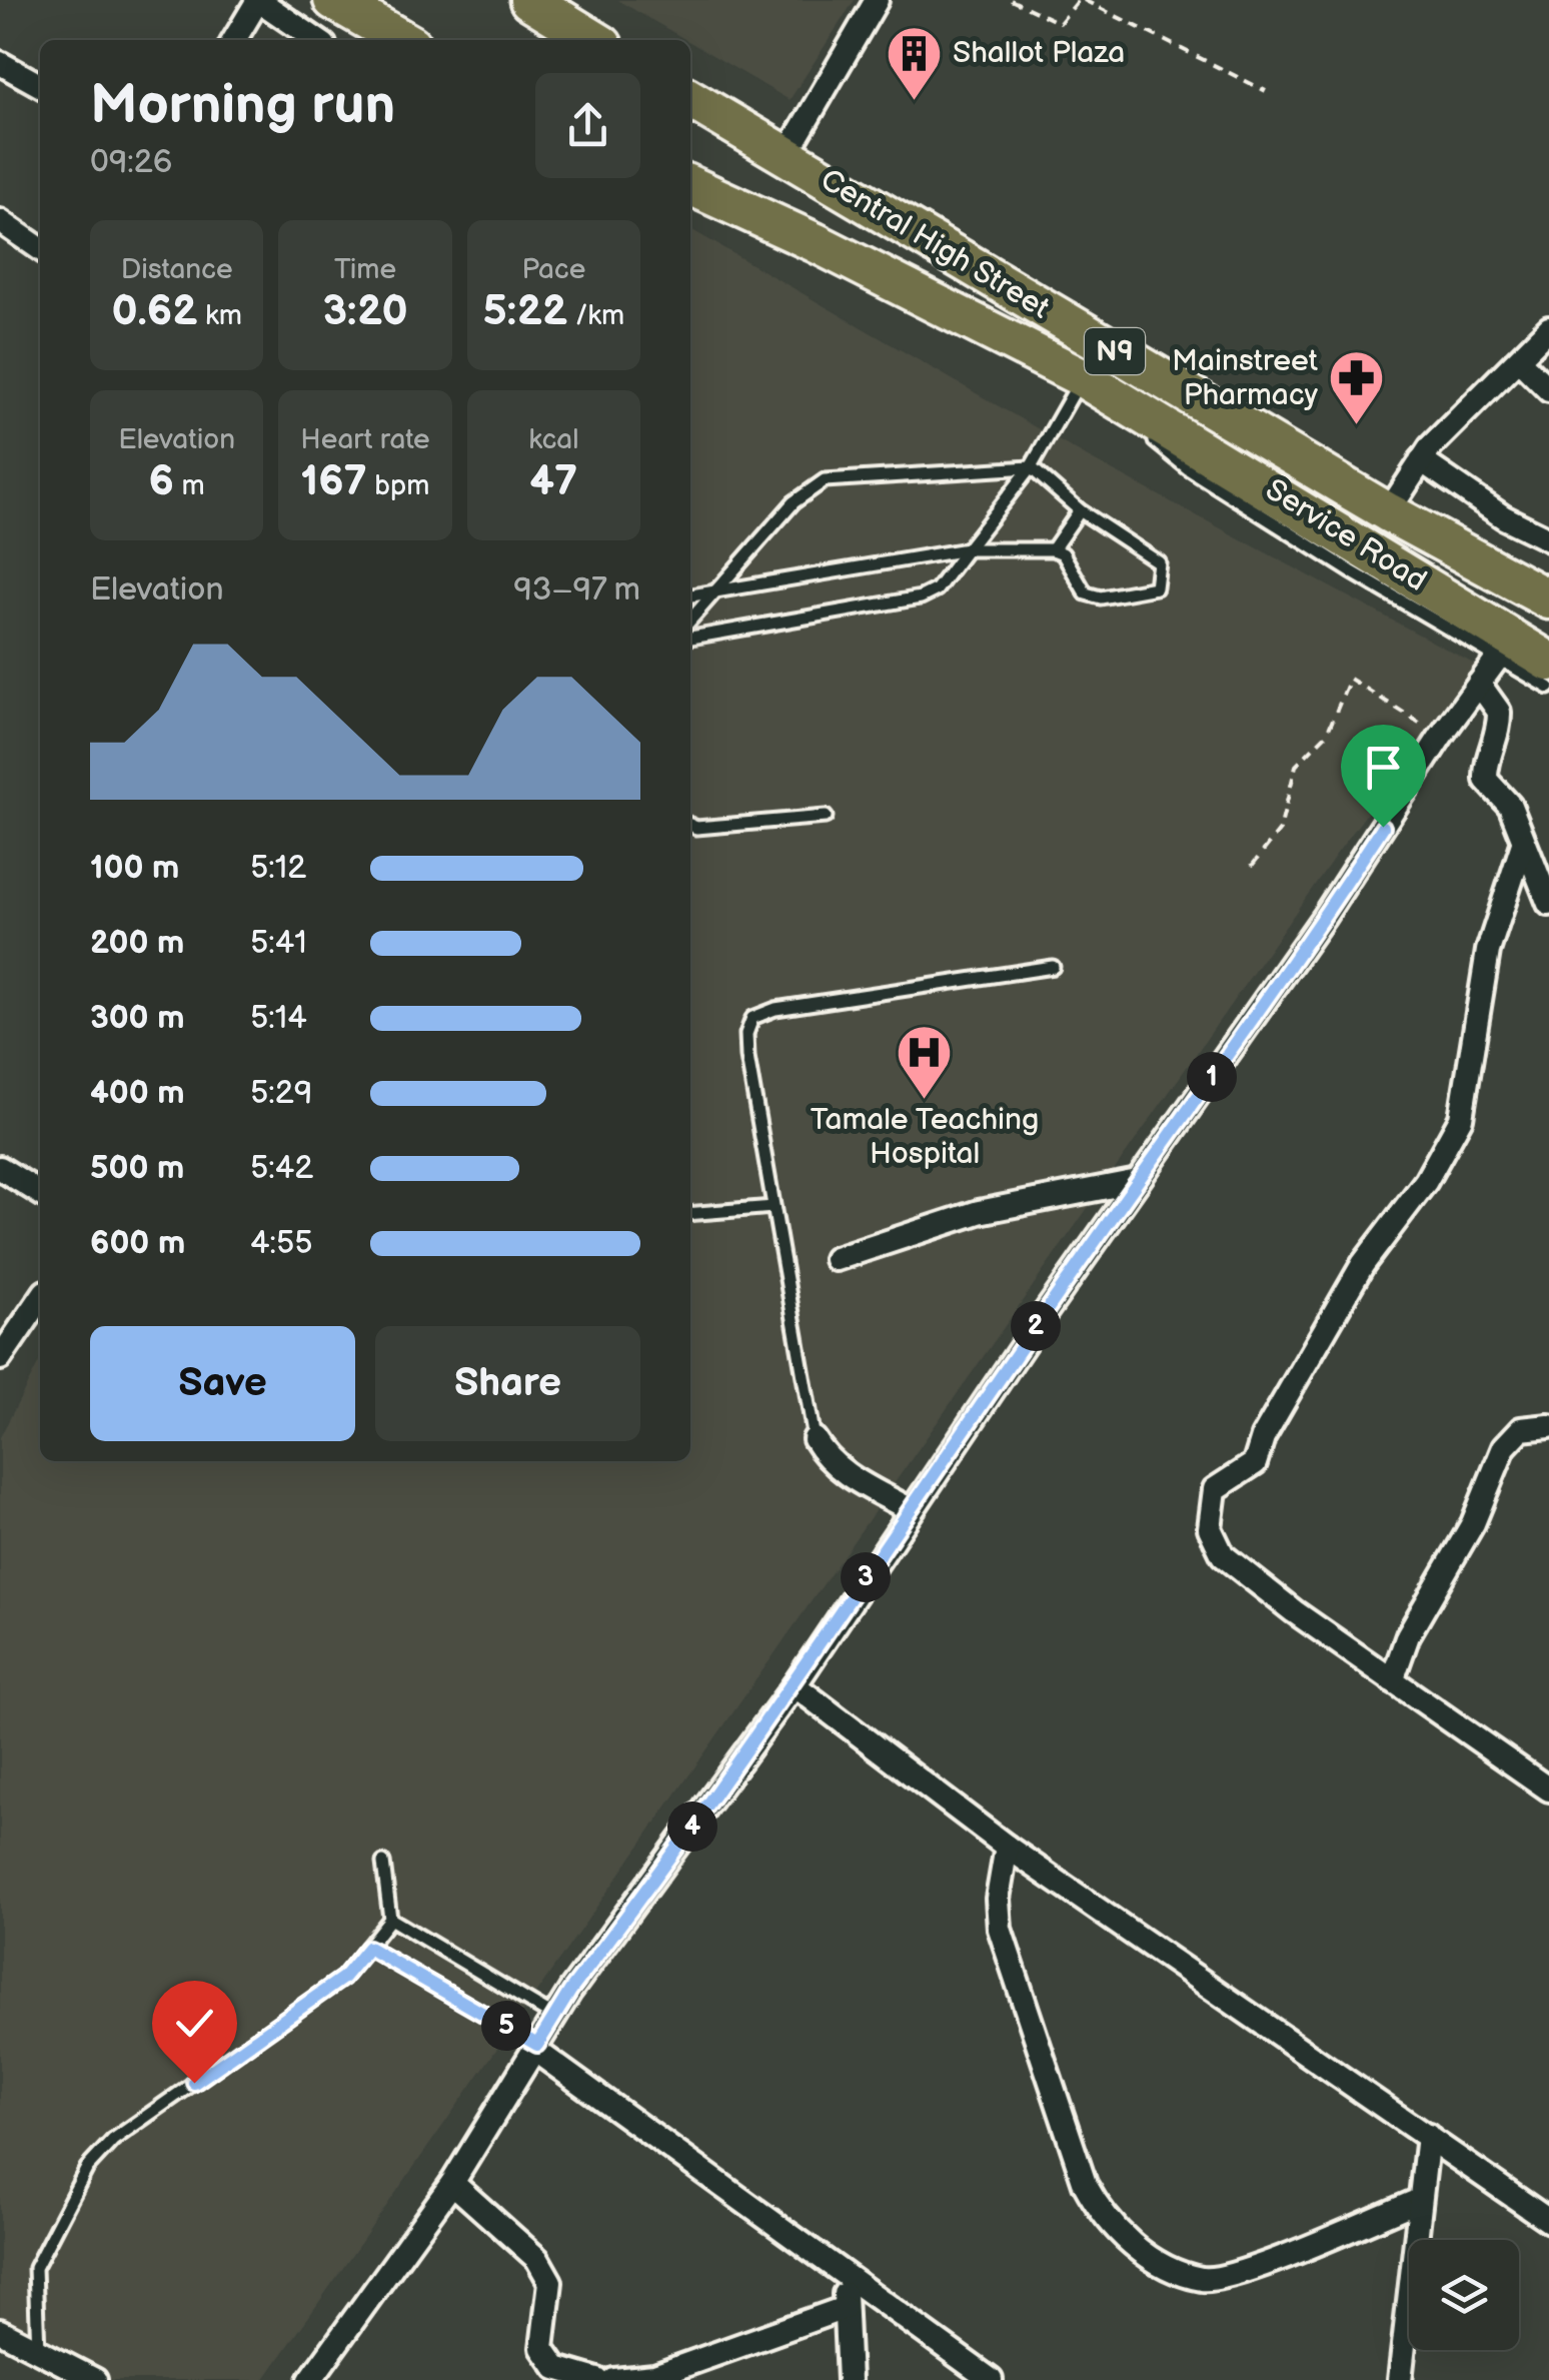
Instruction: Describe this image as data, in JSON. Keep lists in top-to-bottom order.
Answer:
{
  "streets": {
    "highway": ["Central High Street", "N9"]
  },
  "places": {
    "building": ["Shallot Plaza"],
    "pharmacy": ["Mainstreet Pharmacy"],
    "hospital": ["Tamale Teaching Hospital"]
  },
  "page": {
    "heading": ["Morning run", "09:26"],
    "stats": [
      ["Distance", "0.62 km"],
      ["Time", "3:20"],
      ["Pace", "5:22 /km"],
      ["Elevation", "6 m"],
      ["Heart rate", "167 bpm"],
      ["kcal", "47"]
    ],
    "chart": ["Elevation", "93–97 m"],
    "list": [
      {
        "name": "100 m",
        "note": "5:12"
      },
      {
        "name": "200 m",
        "note": "5:41"
      },
      {
        "name": "300 m",
        "note": "5:14"
      },
      {
        "name": "400 m",
        "note": "5:29"
      },
      {
        "name": "500 m",
        "note": "5:42"
      },
      {
        "name": "600 m",
        "note": "4:55"
      }
    ],
    "pins": [
      "1",
      "2",
      "3",
      "4",
      "5"
    ],
    "buttons": ["Save", "Share"]
  }
}
